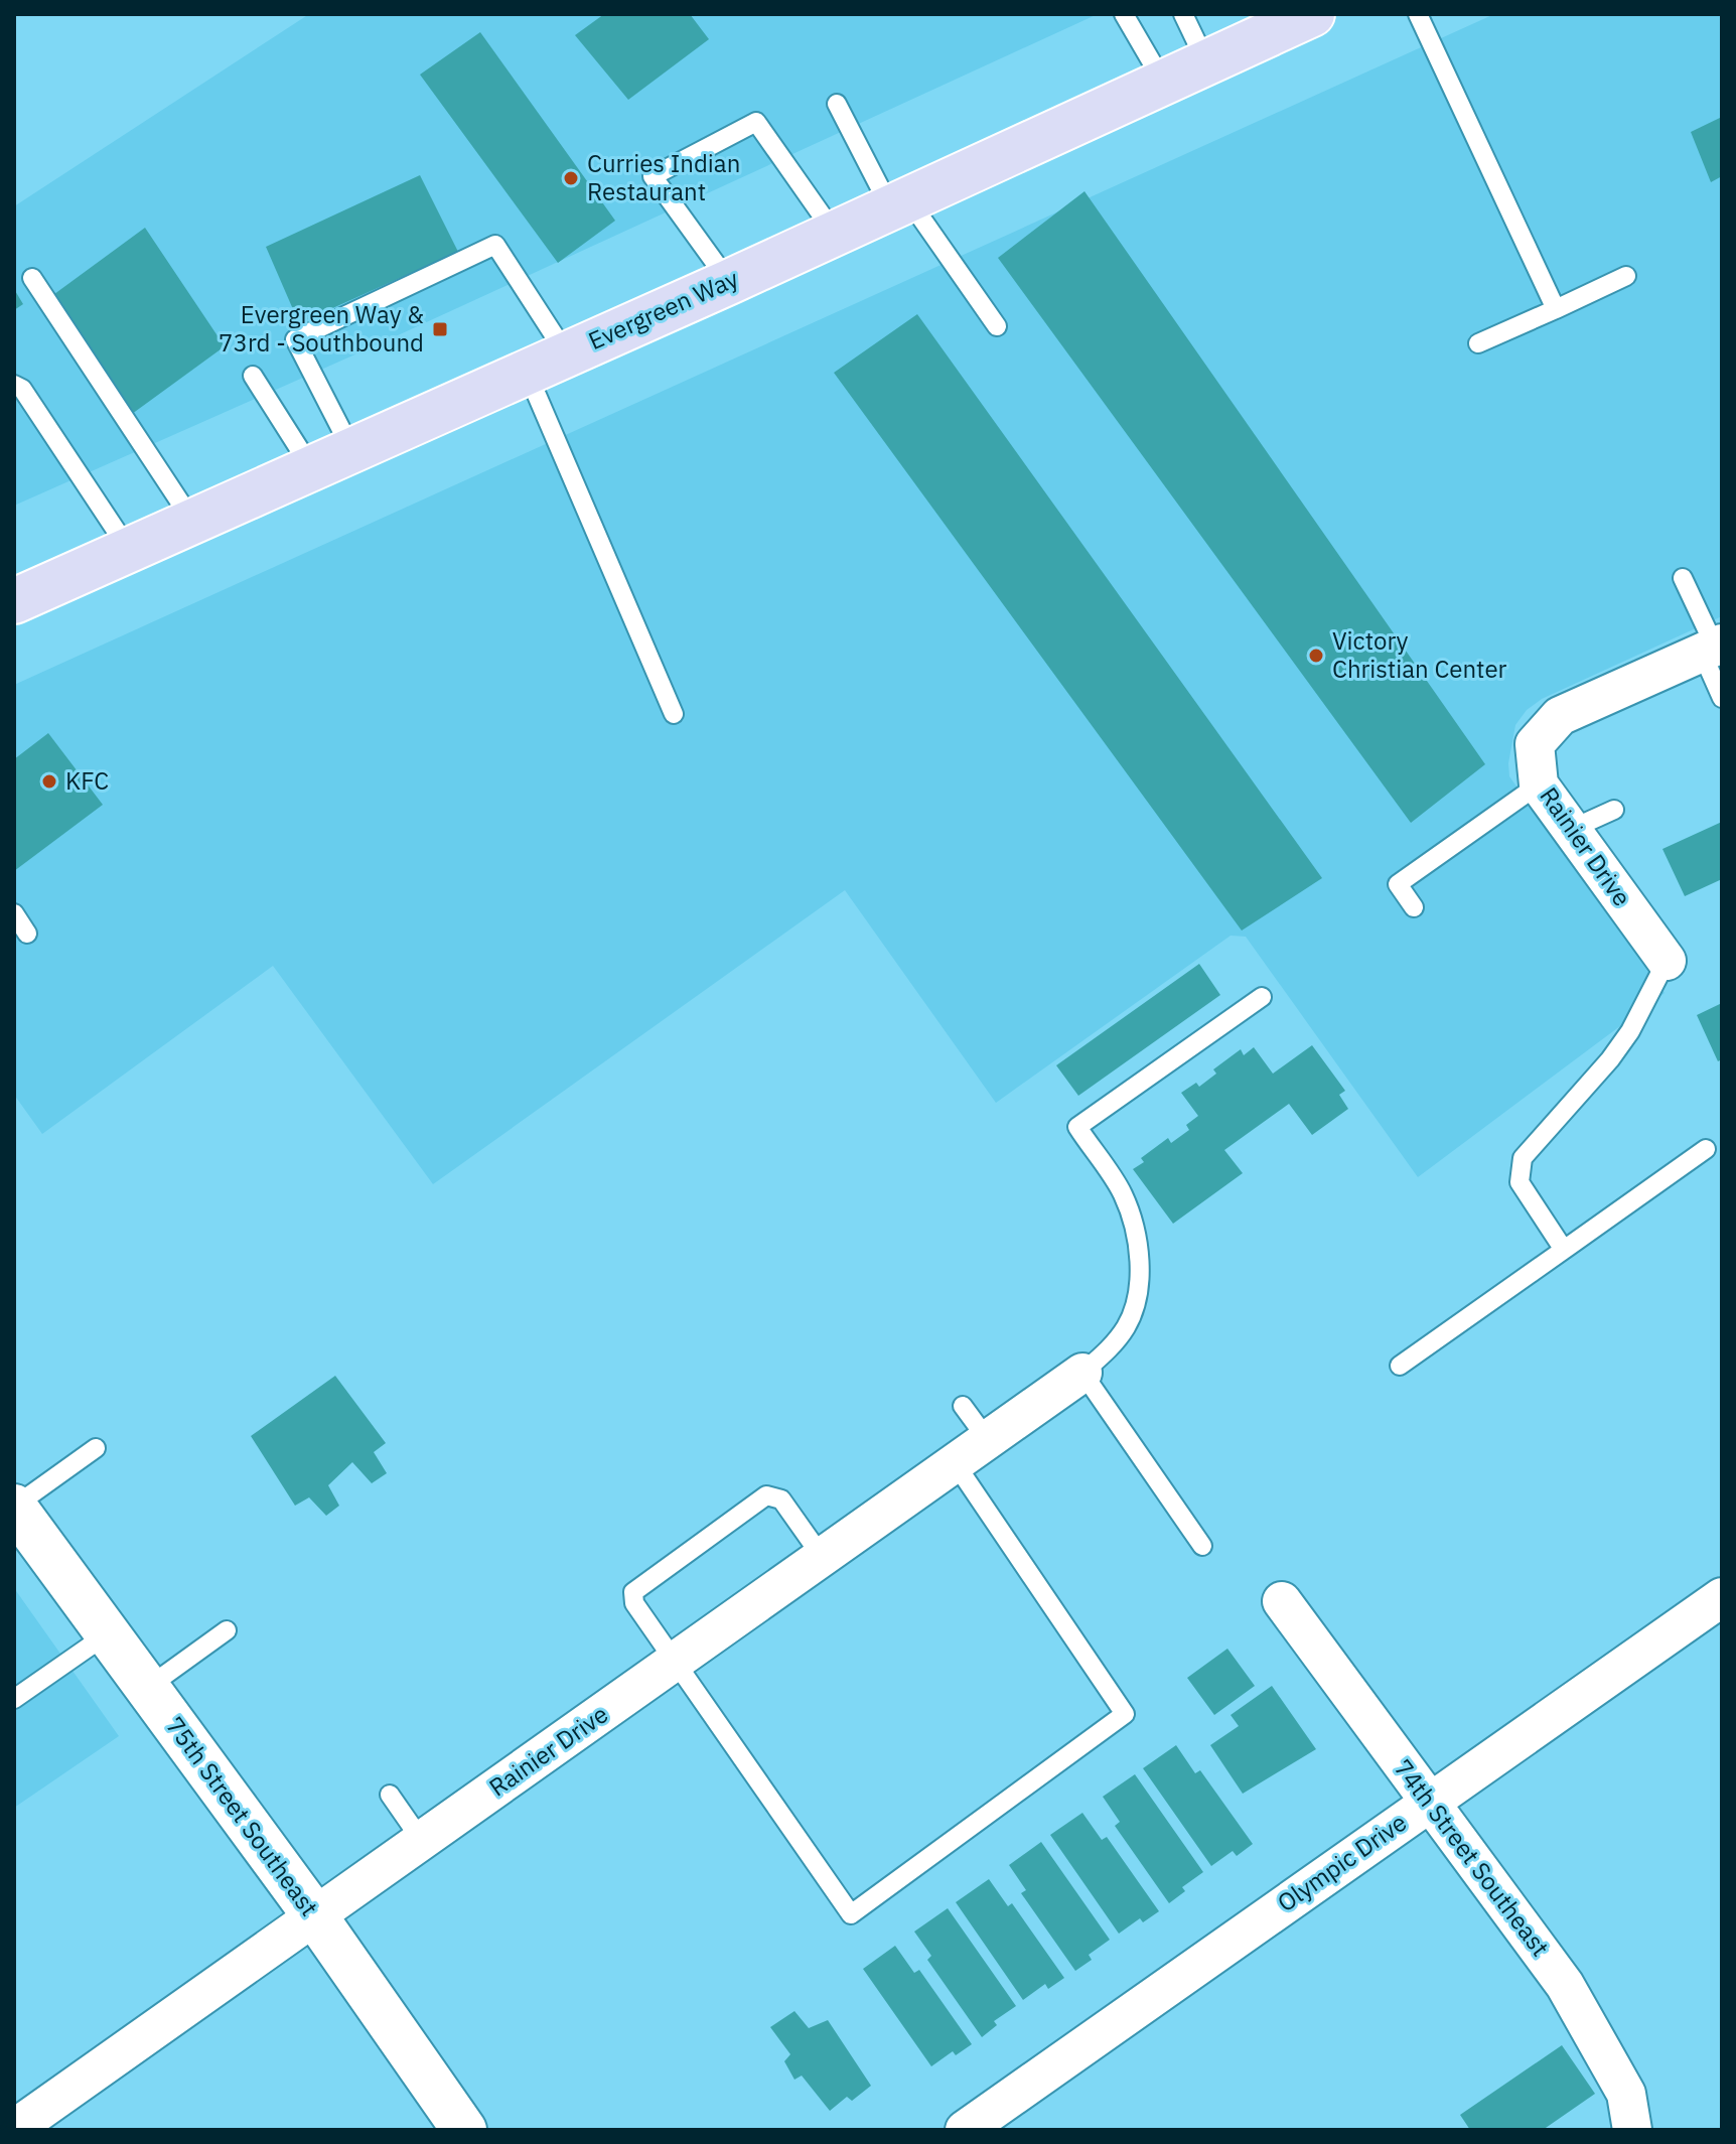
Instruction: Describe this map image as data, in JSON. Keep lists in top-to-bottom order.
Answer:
{
  "streets": {
    "main road": ["Evergreen Way"],
    "street": [
      "Rainier Drive",
      "75th Street Southeast",
      "74th Street Southeast",
      "Olympic Drive"
    ]
  },
  "crossings": [
    ["Rainier Drive", "75th Street Southeast"],
    ["74th Street Southeast", "Olympic Drive"]
  ],
  "places": {
    "other": ["Curries Indian Restaurant", "Victory Christian Center", "KFC"],
    "transit": ["Evergreen Way & 73rd - Southbound"]
  }
}
